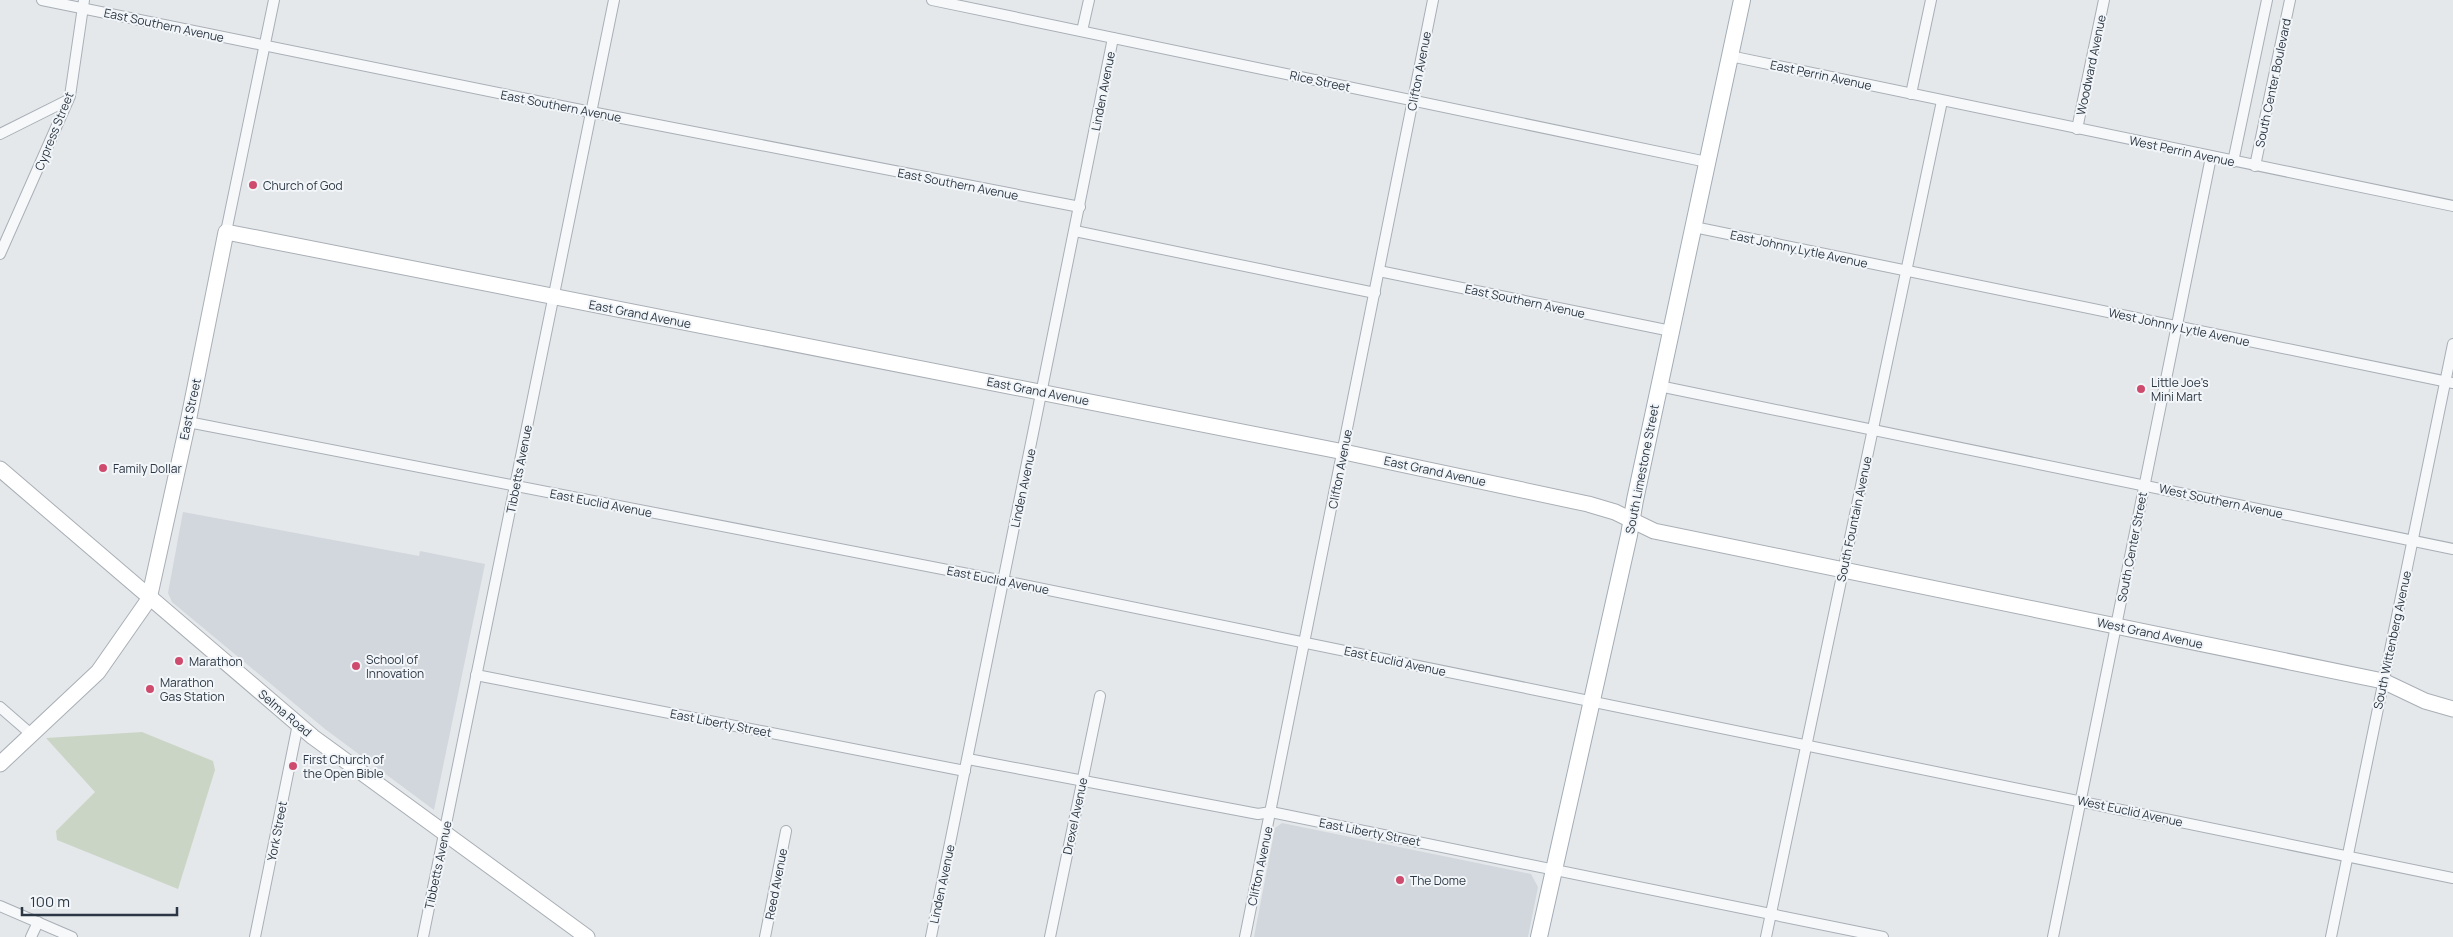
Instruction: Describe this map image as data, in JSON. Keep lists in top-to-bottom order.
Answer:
{
  "streets": {
    "main road": ["South Limestone Street"],
    "street": [
      "East Southern Avenue",
      "Woodward Avenue",
      "Clifton Avenue",
      "East Perrin Avenue",
      "Rice Street",
      "South Center Boulevard",
      "Linden Avenue",
      "Cypress Street",
      "West Perrin Avenue",
      "East Johnny Lytle Avenue",
      "East Grand Avenue",
      "West Johnny Lytle Avenue",
      "East Street",
      "Tibbetts Avenue",
      "West Southern Avenue",
      "East Euclid Avenue",
      "South Fountain Avenue",
      "South Center Street",
      "West Grand Avenue",
      "South Wittenberg Avenue",
      "Selma Road",
      "East Liberty Street",
      "West Euclid Avenue",
      "Drexel Avenue",
      "York Street",
      "Reed Avenue"
    ]
  },
  "crossings": [
    ["East Southern Avenue", "Clifton Avenue"],
    ["East Southern Avenue", "Linden Avenue"],
    ["East Southern Avenue", "Cypress Street"],
    ["East Southern Avenue", "East Street"],
    ["East Southern Avenue", "Tibbetts Avenue"],
    ["East Southern Avenue", "South Limestone Street"],
    ["Woodward Avenue", "West Perrin Avenue"],
    ["Clifton Avenue", "Rice Street"],
    ["Clifton Avenue", "East Grand Avenue"],
    ["Clifton Avenue", "East Euclid Avenue"],
    ["Clifton Avenue", "East Liberty Street"],
    ["East Perrin Avenue", "West Perrin Avenue"],
    ["East Perrin Avenue", "South Limestone Street"],
    ["Rice Street", "Linden Avenue"],
    ["Rice Street", "South Limestone Street"],
    ["South Center Boulevard", "West Perrin Avenue"],
    ["Linden Avenue", "East Grand Avenue"],
    ["Linden Avenue", "East Euclid Avenue"],
    ["Linden Avenue", "East Liberty Street"],
    ["West Perrin Avenue", "South Fountain Avenue"],
    ["West Perrin Avenue", "South Center Street"],
    ["East Johnny Lytle Avenue", "West Johnny Lytle Avenue"],
    ["East Johnny Lytle Avenue", "South Limestone Street"],
    ["East Johnny Lytle Avenue", "South Fountain Avenue"],
    ["East Grand Avenue", "East Street"],
    ["East Grand Avenue", "Tibbetts Avenue"],
    ["East Grand Avenue", "South Limestone Street"],
    ["East Grand Avenue", "South Fountain Avenue"],
    ["East Grand Avenue", "West Grand Avenue"],
    ["West Johnny Lytle Avenue", "South Fountain Avenue"],
    ["West Johnny Lytle Avenue", "South Center Street"],
    ["West Johnny Lytle Avenue", "South Wittenberg Avenue"],
    ["East Street", "East Euclid Avenue"],
    ["East Street", "Selma Road"],
    ["Tibbetts Avenue", "East Euclid Avenue"],
    ["Tibbetts Avenue", "Selma Road"],
    ["Tibbetts Avenue", "East Liberty Street"],
    ["South Limestone Street", "East Euclid Avenue"],
    ["South Limestone Street", "East Liberty Street"],
    ["West Southern Avenue", "South Fountain Avenue"],
    ["West Southern Avenue", "South Center Street"],
    ["West Southern Avenue", "South Wittenberg Avenue"],
    ["East Euclid Avenue", "South Fountain Avenue"],
    ["East Euclid Avenue", "West Euclid Avenue"],
    ["South Fountain Avenue", "West Grand Avenue"],
    ["South Fountain Avenue", "East Liberty Street"],
    ["South Fountain Avenue", "West Euclid Avenue"],
    ["South Center Street", "West Grand Avenue"],
    ["South Center Street", "West Euclid Avenue"],
    ["West Grand Avenue", "South Wittenberg Avenue"],
    ["South Wittenberg Avenue", "West Euclid Avenue"],
    ["Selma Road", "York Street"],
    ["East Liberty Street", "Drexel Avenue"]
  ],
  "places": [
    "Church of God",
    "Little Joe's Mini Mart",
    "Family Dollar",
    "Marathon",
    "School of Innovation",
    "Marathon Gas Station",
    "First Church of the Open Bible",
    "The Dome"
  ],
  "scale_bar": "100 m"
}
